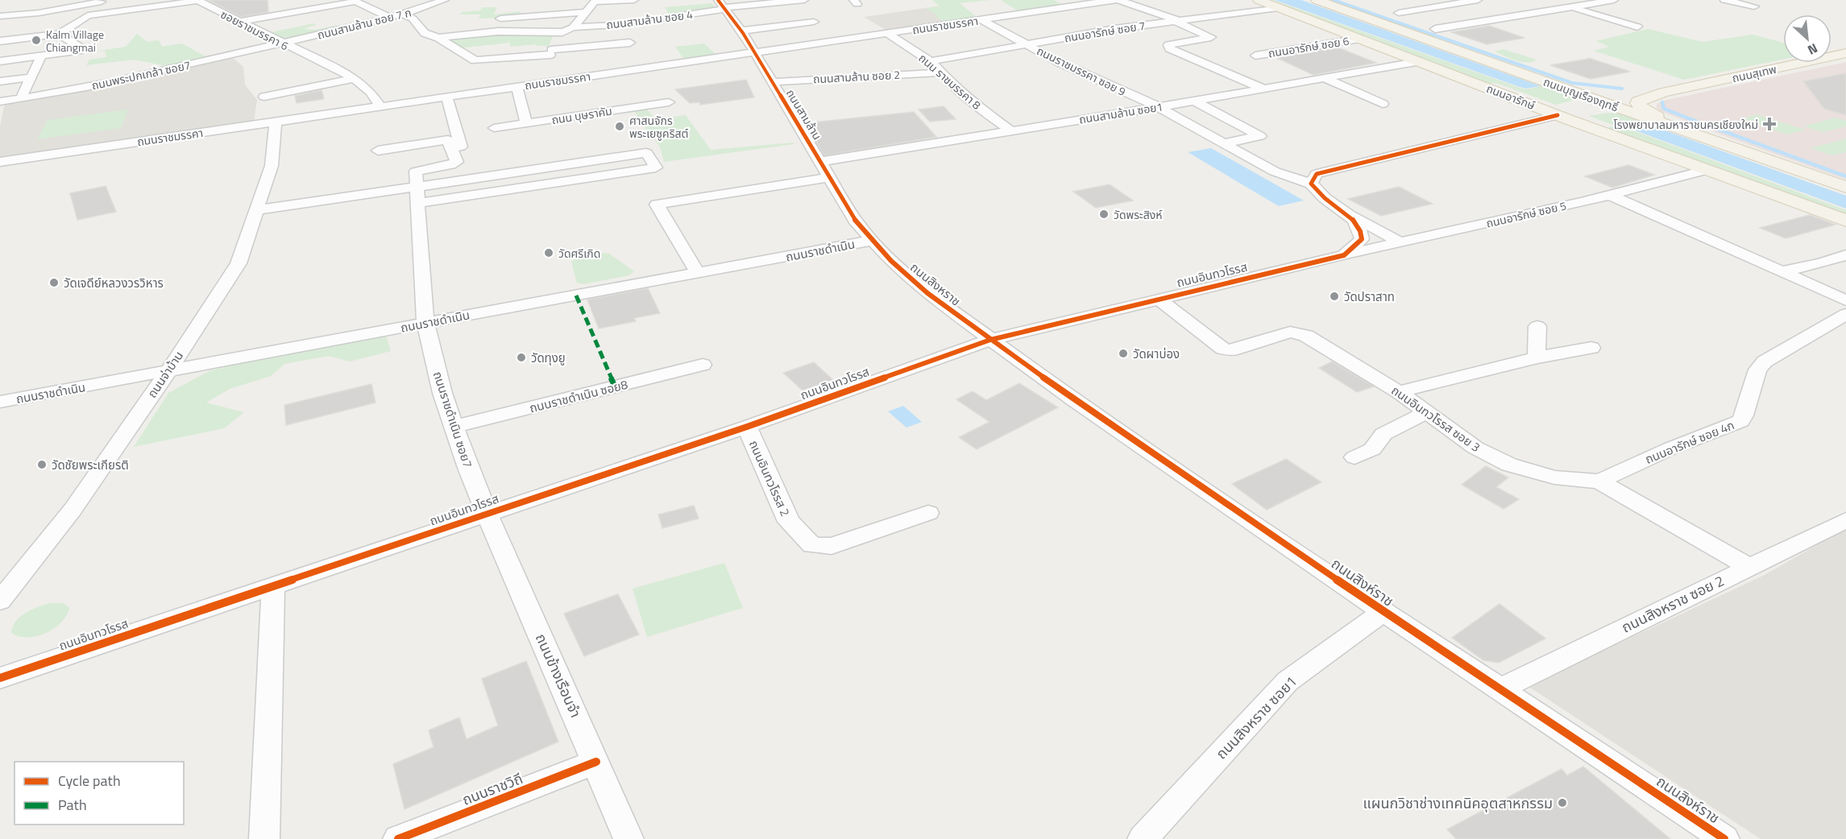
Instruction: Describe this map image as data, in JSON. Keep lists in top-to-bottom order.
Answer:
{
  "streets": {
    "main road": ["ถนนสุเทพ", "ถนนบุญเรืองฤทธิ์", "ถนนอารักษ์"],
    "street": [
      "ถนนสามล้าน ซอย 4",
      "ถนนสามล้าน ซอย 7 ก",
      "ถนนราชมรรคา",
      "ซอยราชมรรคา 6",
      "ถนนอารักษ์ ซอย 7",
      "ถนนอารักษ์ ซอย 6",
      "ถนนราชมรรคา ซอย 9",
      "ถนนพระปกเกล้า ซอย7",
      "ถนนสามล้าน ซอย 2",
      "ถนน ราชมรรคา 8",
      "ถนนสามล้าน ซอย1",
      "ถนนสามล้าน",
      "ถนน บุษราคัม",
      "ถนนอารักษ์ ซอย 5",
      "ถนนราชดำเนิน",
      "ถนนอินทวโรรส",
      "ถนนสิงหราช",
      "ถนนจ่าบ้าน",
      "ถนนราชดำเนิน ซอย8",
      "ถนนอินทวโรรส ซอย 3",
      "ถนนราชดำเนิน ซอย7",
      "ถนนอารักษ์ ซอย 4ก",
      "ถนนอินทวโรรส 2",
      "ถนนสิงห์ราช",
      "ถนนสิงหราช ซอย 2",
      "ถนนข้างเรือนจำ",
      "ถนนสิงหราช ซอย1",
      "ถนนราชวิถี"
    ]
  },
  "crossings": [
    ["ถนนสามล้าน ซอย 4", "ถนนสามล้าน"],
    ["ถนนสามล้าน ซอย 7 ก", "ซอยราชมรรคา 6"],
    ["ถนนสามล้าน ซอย 7 ก", "ถนนพระปกเกล้า ซอย7"],
    ["ถนนราชมรรคา", "ซอยราชมรรคา 6"],
    ["ถนนราชมรรคา", "ถนนราชมรรคา ซอย 9"],
    ["ถนนราชมรรคา", "ถนน ราชมรรคา 8"],
    ["ถนนราชมรรคา", "ถนนสามล้าน"],
    ["ถนนราชมรรคา", "ถนนจ่าบ้าน"],
    ["ซอยราชมรรคา 6", "ถนนพระปกเกล้า ซอย7"],
    ["ถนนอารักษ์ ซอย 7", "ถนนราชมรรคา ซอย 9"],
    ["ถนนอารักษ์ ซอย 7", "ถนน ราชมรรคา 8"],
    ["ถนนอารักษ์ ซอย 7", "ถนนอารักษ์"],
    ["ถนนอารักษ์ ซอย 6", "ถนนอารักษ์"],
    ["ถนนราชมรรคา ซอย 9", "ถนนสามล้าน ซอย1"],
    ["ถนนสุเทพ", "ถนนบุญเรืองฤทธิ์"],
    ["ถนนสามล้าน ซอย 2", "ถนน ราชมรรคา 8"],
    ["ถนนสามล้าน ซอย 2", "ถนนสามล้าน"],
    ["ถนน ราชมรรคา 8", "ถนนสามล้าน ซอย1"],
    ["ถนนอารักษ์", "ถนนสามล้าน ซอย1"],
    ["ถนนอารักษ์", "ถนนอารักษ์ ซอย 5"],
    ["ถนนสามล้าน ซอย1", "ถนนสามล้าน"],
    ["ถนนสามล้าน", "ถนนราชดำเนิน"],
    ["ถนนสามล้าน", "ถนนสิงหราช"],
    ["ถนนอารักษ์ ซอย 5", "ถนนอินทวโรรส"],
    ["ถนนราชดำเนิน", "ถนนสิงหราช"],
    ["ถนนราชดำเนิน", "ถนนจ่าบ้าน"],
    ["ถนนราชดำเนิน", "ถนนราชดำเนิน ซอย7"],
    ["ถนนอินทวโรรส", "ถนนสิงหราช"],
    ["ถนนอินทวโรรส", "ถนนอินทวโรรส ซอย 3"],
    ["ถนนอินทวโรรส", "ถนนราชดำเนิน ซอย7"],
    ["ถนนอินทวโรรส", "ถนนอินทวโรรส 2"],
    ["ถนนอินทวโรรส", "ถนนสิงห์ราช"],
    ["ถนนอินทวโรรส", "ถนนข้างเรือนจำ"],
    ["ถนนสิงหราช", "ถนนสิงห์ราช"],
    ["ถนนราชดำเนิน ซอย8", "ถนนราชดำเนิน ซอย7"],
    ["ถนนอินทวโรรส ซอย 3", "ถนนอารักษ์ ซอย 4ก"],
    ["ถนนอินทวโรรส ซอย 3", "ถนนสิงหราช ซอย 2"],
    ["ถนนราชดำเนิน ซอย7", "ถนนข้างเรือนจำ"],
    ["ถนนสิงห์ราช", "ถนนสิงหราช ซอย 2"],
    ["ถนนสิงห์ราช", "ถนนสิงหราช ซอย1"],
    ["ถนนข้างเรือนจำ", "ถนนราชวิถี"]
  ],
  "places": {
    "other": [
      "Kalm Village Chiangmai",
      "ศาสนจักร พระเยซูคริสต์",
      "วัดพระสิงห์",
      "วัดศรีเกิด",
      "วัดเจดีย์หลวงวรวิหาร",
      "วัดปราสาท",
      "วัดผาบ่อง",
      "วัดทุงยู",
      "วัดชัยพระเกียรติ",
      "แผนกวิชาช่างเทคนิคอุตสาหกรรม"
    ],
    "health": ["โรงพยาบาลมหาราชนครเชียงใหม่"]
  },
  "legend": ["Cycle path", "Path"],
  "north": "bottom right"
}
